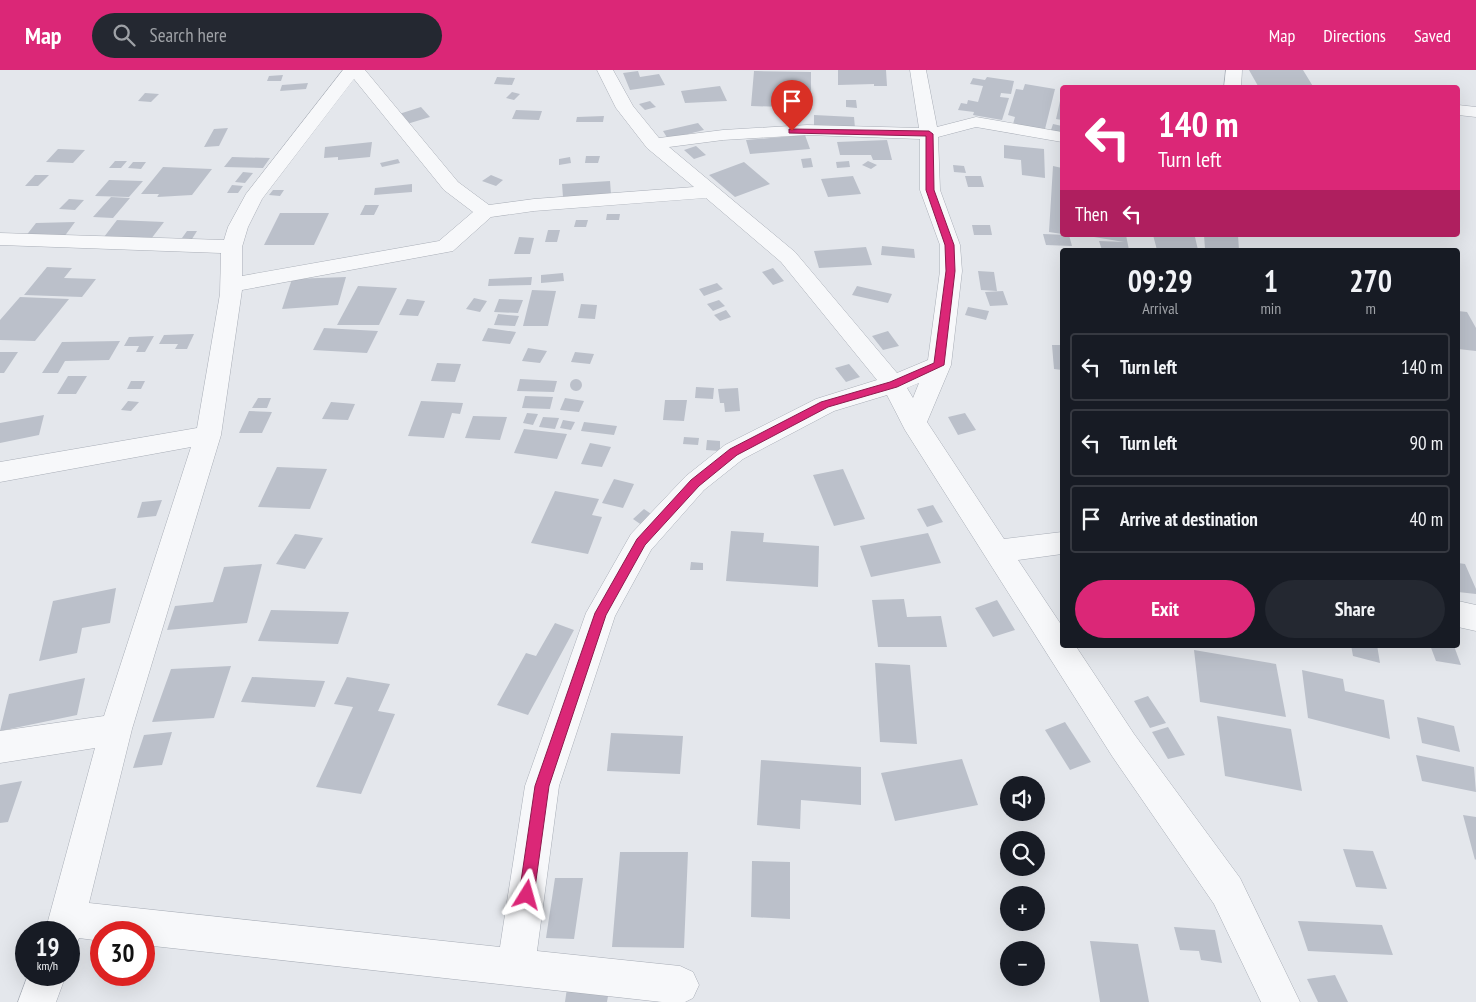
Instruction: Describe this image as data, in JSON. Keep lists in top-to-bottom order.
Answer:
{
  "page": {
    "header": "Map",
    "search": "Search here",
    "nav": ["Map", "Directions", "Saved"],
    "turn": ["140 m", "Turn left"],
    "then": "Then",
    "eta": [
      "09:29",
      "Arrival",
      "1",
      "min",
      "270",
      "m"
    ],
    "list": [
      {
        "name": "Turn left",
        "value": "140 m"
      },
      {
        "name": "Turn left",
        "value": "90 m"
      },
      {
        "name": "Arrive at destination",
        "value": "40 m"
      }
    ],
    "buttons": ["Exit", "Share"],
    "map_buttons": ["+", "−"],
    "speed": "19 km/h",
    "limit": "30"
  }
}
